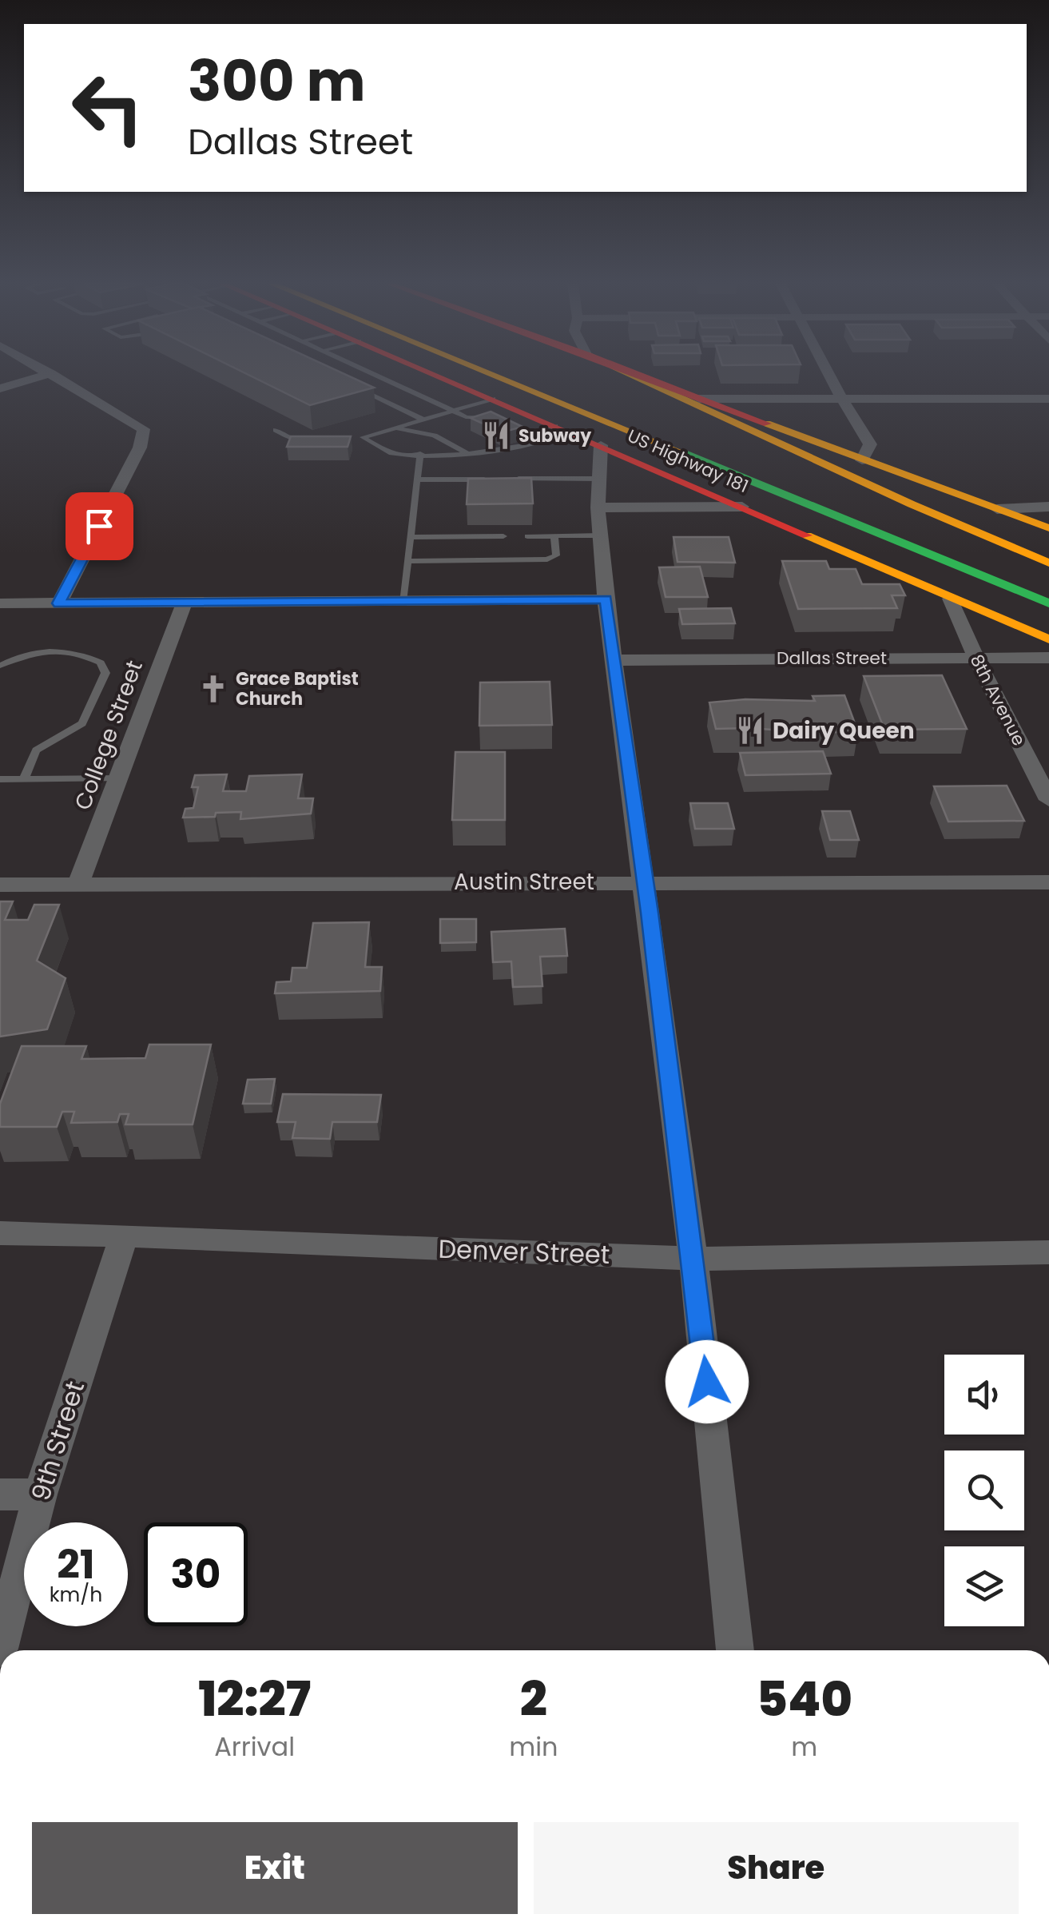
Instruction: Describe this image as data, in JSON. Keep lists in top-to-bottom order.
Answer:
{
  "streets": {
    "main road": ["US Highway 181"],
    "street": [
      "Dallas Street",
      "8th Avenue",
      "College Street",
      "Austin Street",
      "Denver Street",
      "9th Street"
    ]
  },
  "crossings": [
    ["US Highway 181", "8th Avenue"],
    ["Dallas Street", "8th Avenue"],
    ["College Street", "Austin Street"],
    ["Denver Street", "9th Street"]
  ],
  "places": {
    "restaurant": ["Subway", "Dairy Queen"],
    "church": ["Grace Baptist Church"]
  },
  "page": {
    "turn": ["300 m", "Dallas Street"],
    "speed": "21 km/h",
    "limit": "30",
    "eta": [
      "12:27",
      "Arrival",
      "2",
      "min",
      "540",
      "m"
    ],
    "buttons": ["Exit", "Share"]
  }
}
